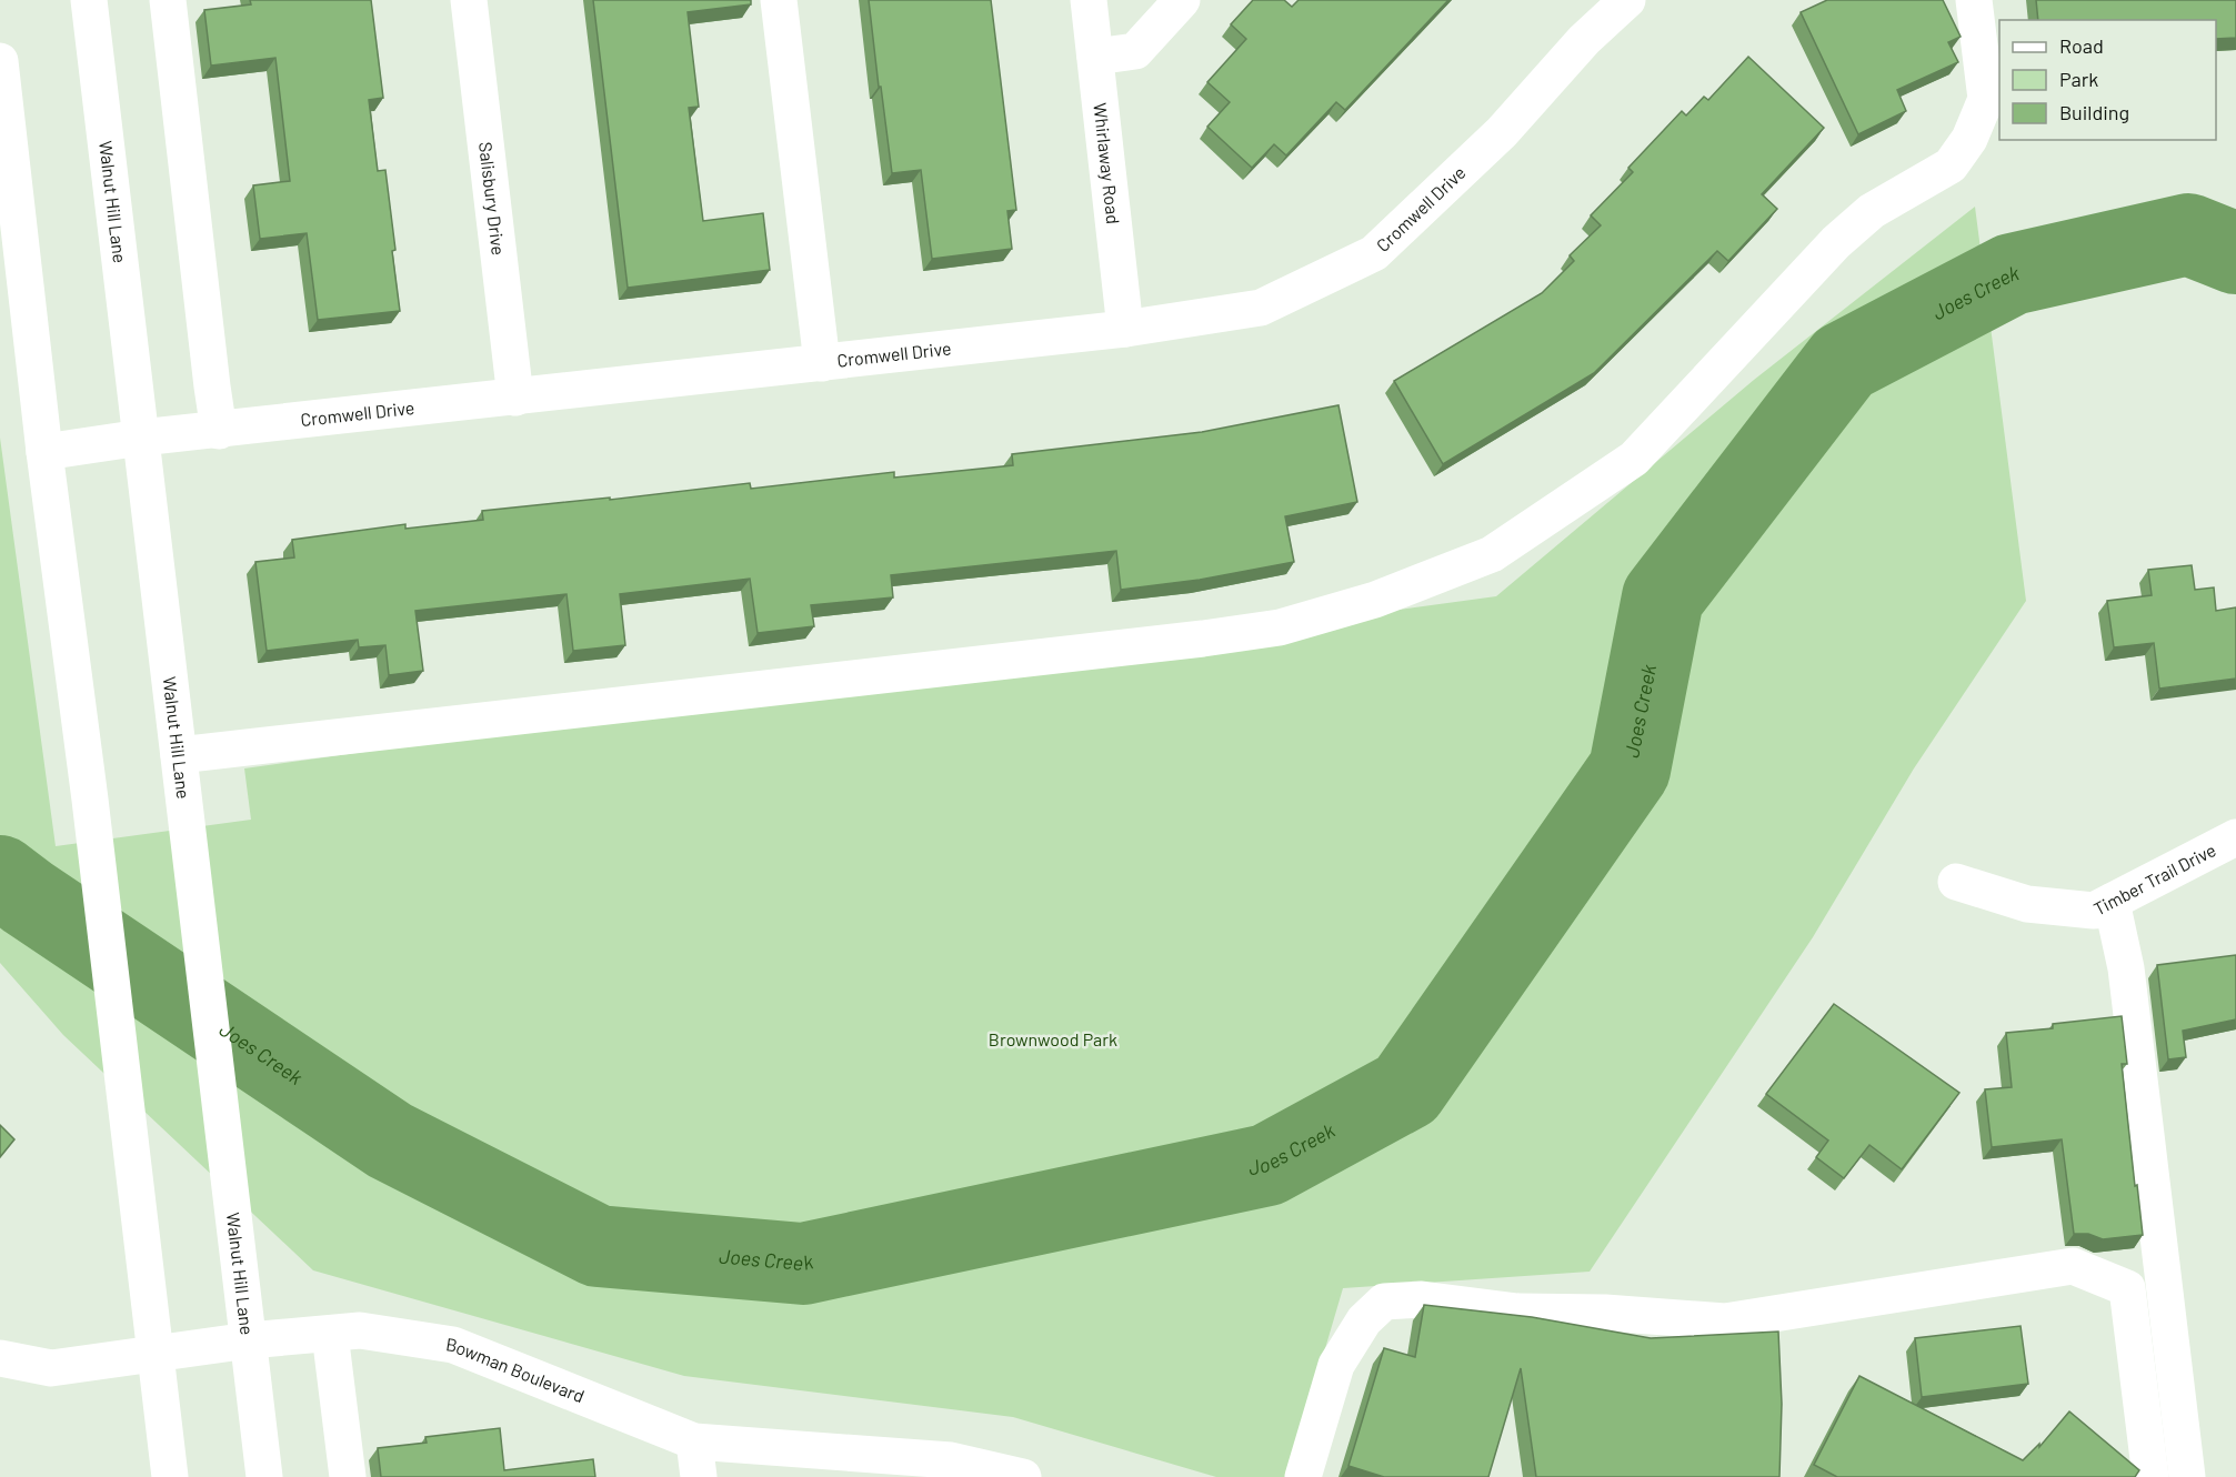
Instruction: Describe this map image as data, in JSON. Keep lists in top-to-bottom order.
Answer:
{
  "streets": {
    "street": [
      "Whirlaway Road",
      "Salisbury Drive",
      "Walnut Hill Lane",
      "Cromwell Drive",
      "Timber Trail Drive",
      "Bowman Boulevard"
    ]
  },
  "crossings": [
    ["Whirlaway Road", "Cromwell Drive"],
    ["Salisbury Drive", "Cromwell Drive"],
    ["Walnut Hill Lane", "Cromwell Drive"],
    ["Walnut Hill Lane", "Bowman Boulevard"]
  ],
  "water": ["Joes Creek"],
  "parks": ["Brownwood Park"],
  "legend": ["Road", "Park", "Building"]
}
